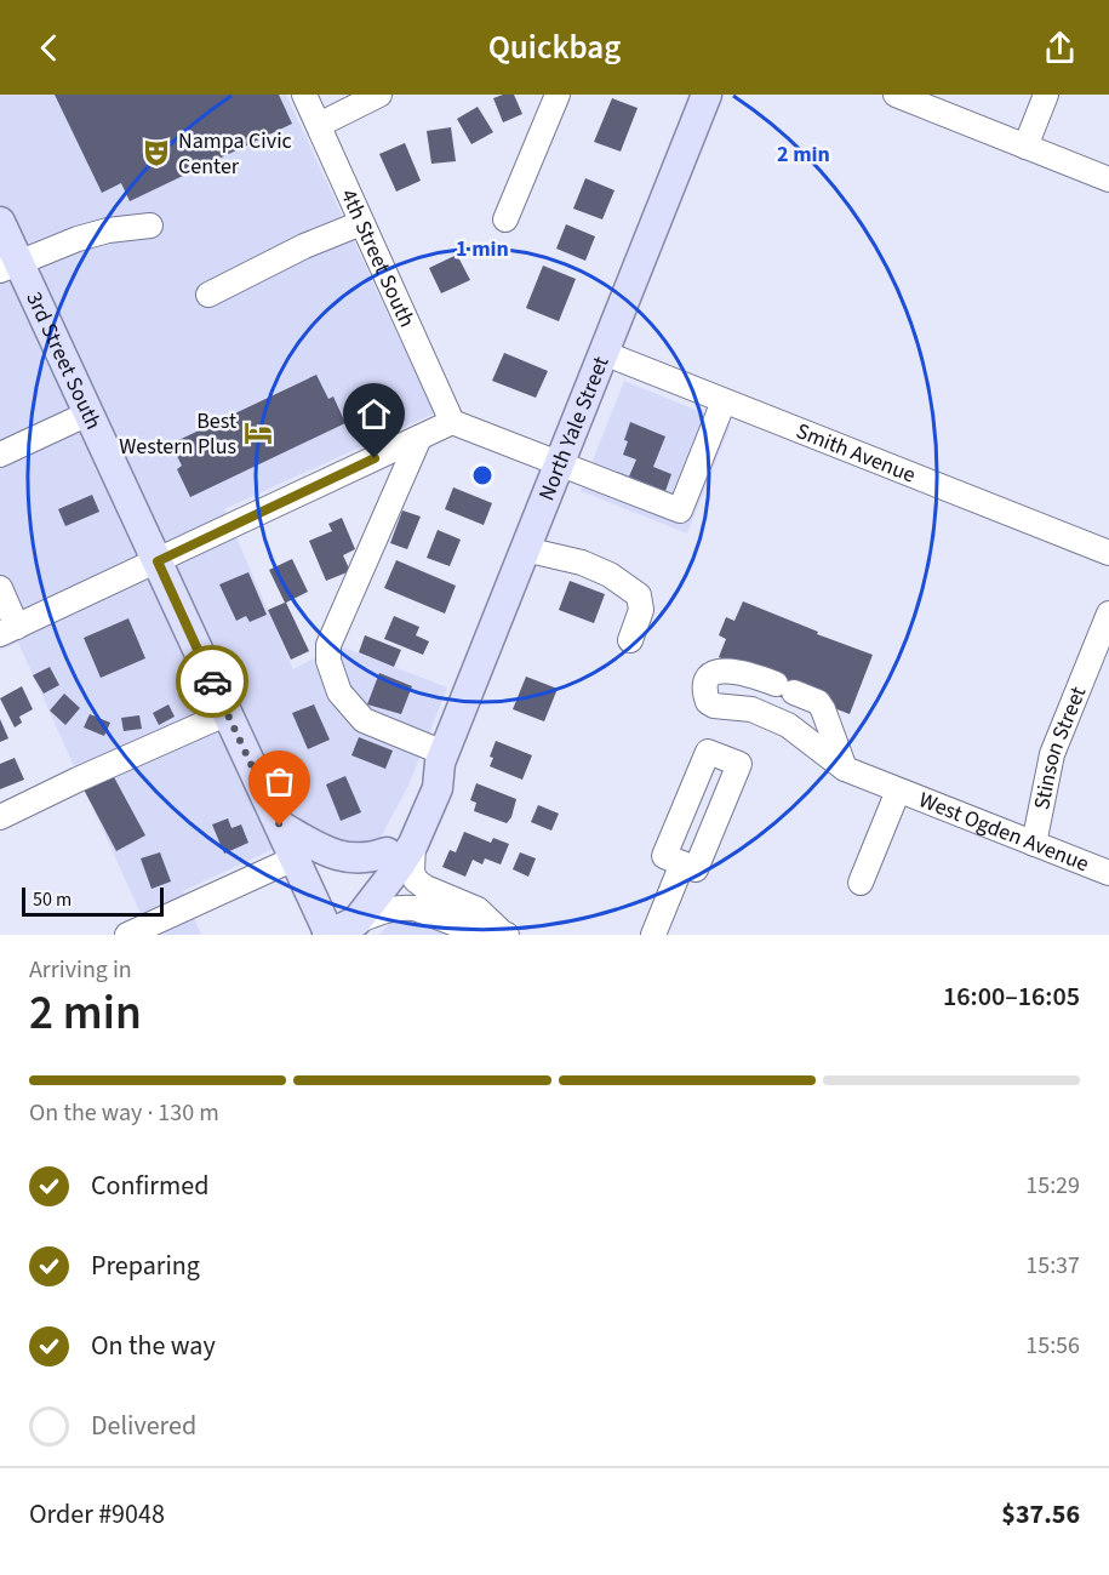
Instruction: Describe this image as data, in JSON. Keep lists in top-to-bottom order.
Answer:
{
  "streets": {
    "main road": ["3rd Street South", "North Yale Street"],
    "street": [
      "4th Street South",
      "Smith Avenue",
      "Stinson Street",
      "West Ogden Avenue"
    ]
  },
  "crossings": [
    ["North Yale Street", "Smith Avenue"],
    ["Stinson Street", "West Ogden Avenue"]
  ],
  "places": {
    "theatre": ["Nampa Civic Center"],
    "hotel": ["Best Western Plus"]
  },
  "scale_bar": "50 m",
  "page": {
    "header": "Quickbag",
    "scale": "50 m",
    "heading": ["2 min", "Arriving in", "16:00–16:05"],
    "panel": ["Order #9048", "$37.56"],
    "bar": "On the way · 130 m",
    "list": [
      ["Confirmed", "15:29"],
      ["Preparing", "15:37"],
      ["On the way", "15:56"],
      "Delivered"
    ]
  },
  "rings": ["2 min", "1 min"]
}
